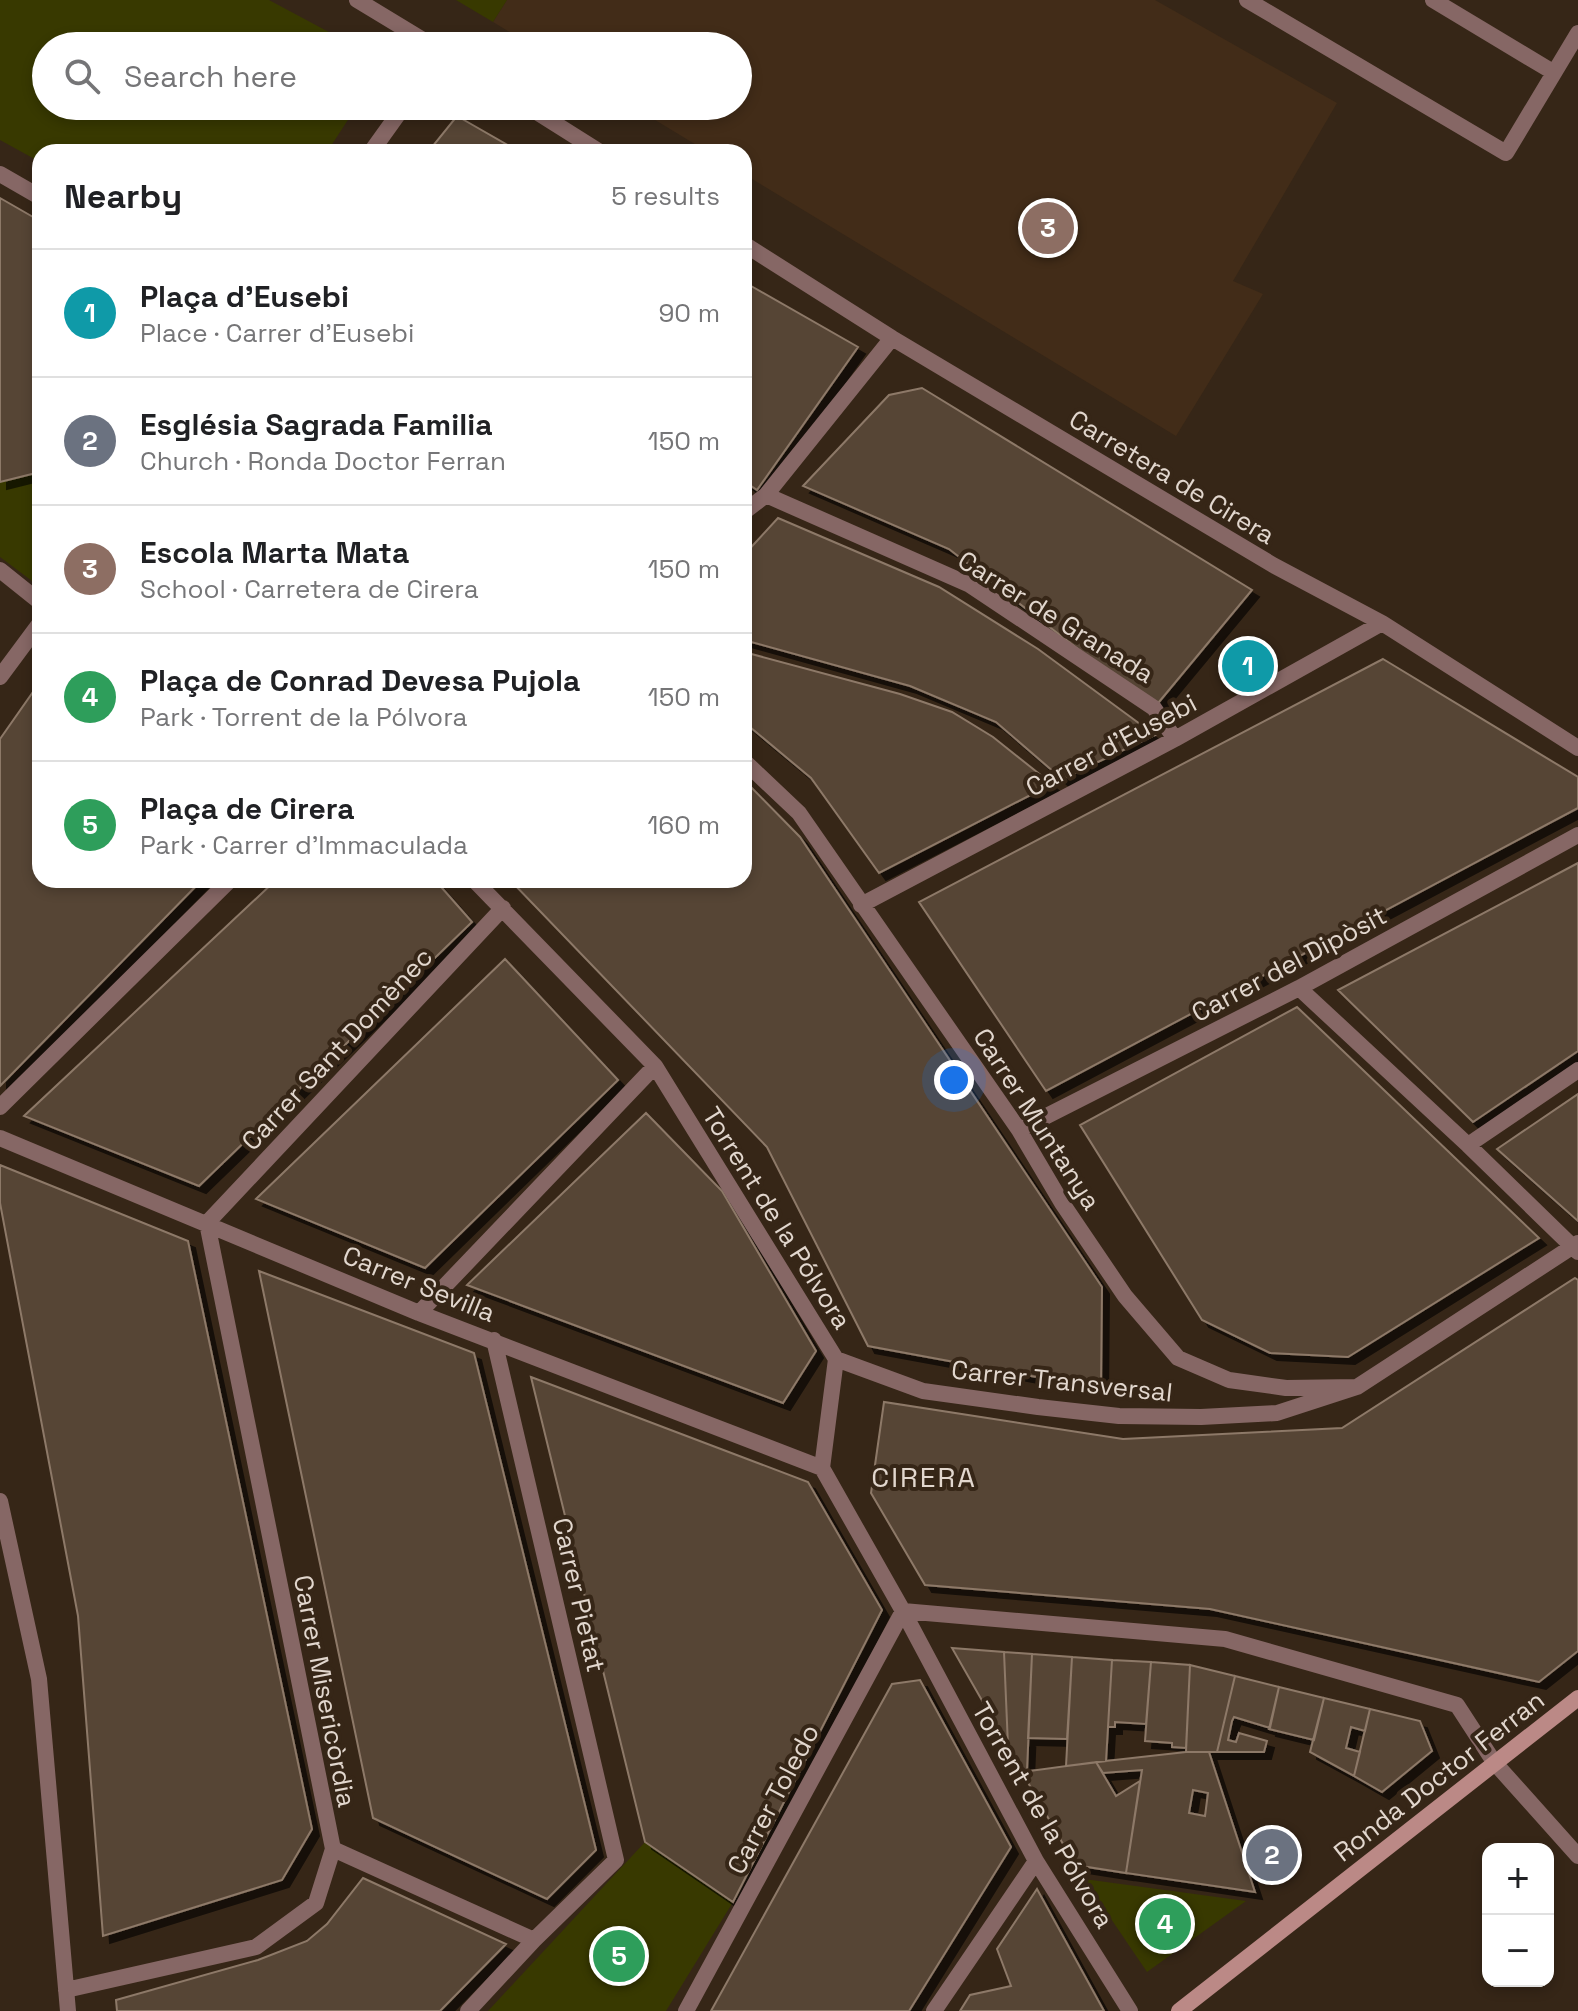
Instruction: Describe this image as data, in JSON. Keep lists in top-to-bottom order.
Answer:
{
  "streets": {
    "street": [
      "Carretera de Cirera",
      "Carrer de Granada",
      "Carrer d'Eusebi",
      "Carrer del Dipòsit",
      "Carrer Sant Domènec",
      "Carrer Muntanya",
      "Torrent de la Pólvora",
      "Carrer Sevilla",
      "Carrer Transversal",
      "Carrer Pietat",
      "Carrer Misericòrdia",
      "Ronda Doctor Ferran",
      "Carrer Toledo"
    ]
  },
  "crossings": [
    ["Carretera de Cirera", "Carrer d'Eusebi"],
    ["Carrer de Granada", "Carrer d'Eusebi"],
    ["Carrer d'Eusebi", "Carrer Muntanya"],
    ["Carrer del Dipòsit", "Carrer Muntanya"],
    ["Carrer Sant Domènec", "Torrent de la Pólvora"],
    ["Carrer Sant Domènec", "Carrer Sevilla"],
    ["Carrer Sant Domènec", "Carrer Misericòrdia"],
    ["Carrer Muntanya", "Carrer Transversal"],
    ["Torrent de la Pólvora", "Carrer Sevilla"],
    ["Torrent de la Pólvora", "Carrer Transversal"],
    ["Torrent de la Pólvora", "Carrer Toledo"],
    ["Carrer Sevilla", "Carrer Pietat"],
    ["Carrer Sevilla", "Carrer Misericòrdia"]
  ],
  "districts": ["CIRERA"],
  "page": {
    "search": "Search here",
    "heading": ["Nearby", "5 results"],
    "pins": [
      "3",
      "1",
      "2",
      "4",
      "5"
    ],
    "list": [
      {
        "mark": "1",
        "name": "Plaça d'Eusebi",
        "note": "Place · Carrer d'Eusebi",
        "value": "90 m"
      },
      {
        "mark": "2",
        "name": "Església Sagrada Familia",
        "note": "Church · Ronda Doctor Ferran",
        "value": "150 m"
      },
      {
        "mark": "3",
        "name": "Escola Marta Mata",
        "note": "School · Carretera de Cirera",
        "value": "150 m"
      },
      {
        "mark": "4",
        "name": "Plaça de Conrad Devesa Pujola",
        "note": "Park · Torrent de la Pólvora",
        "value": "150 m"
      },
      {
        "mark": "5",
        "name": "Plaça de Cirera",
        "note": "Park · Carrer d'Immaculada",
        "value": "160 m"
      }
    ],
    "map_buttons": ["+", "−"]
  }
}
